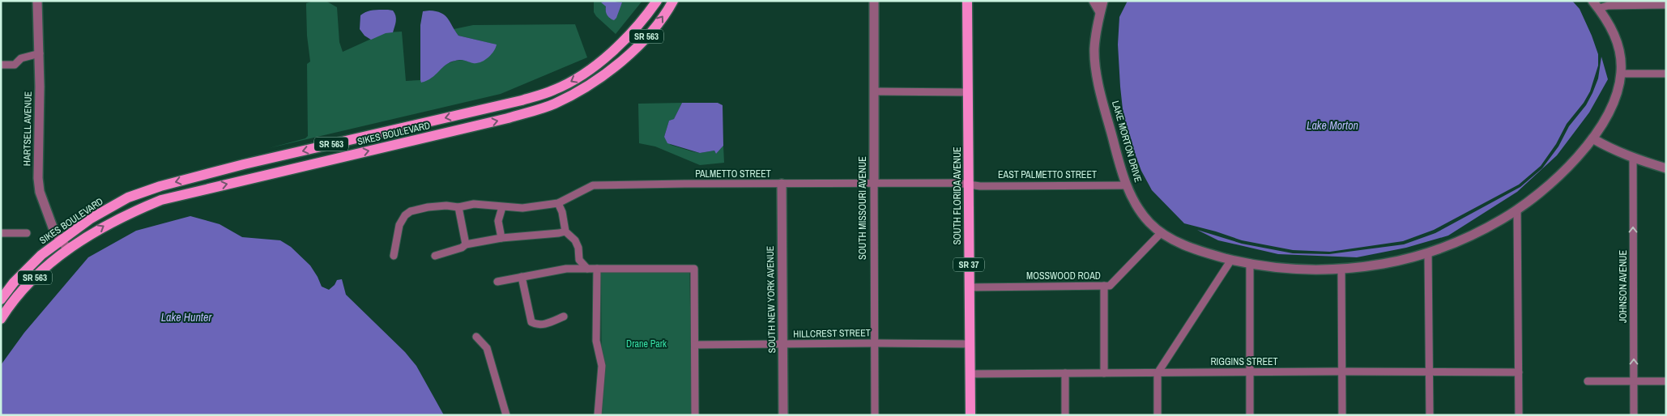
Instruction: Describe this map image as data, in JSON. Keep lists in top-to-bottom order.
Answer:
{
  "streets": {
    "main road": [
      "SR 563",
      "SIKES BOULEVARD",
      "SOUTH FLORIDA AVENUE",
      "SR 37"
    ],
    "street": [
      "HARTSELL AVENUE",
      "LAKE MORTON DRIVE",
      "PALMETTO STREET",
      "EAST PALMETTO STREET",
      "SOUTH MISSOURI AVENUE",
      "MOSSWOOD ROAD",
      "JOHNSON AVENUE",
      "SOUTH NEW YORK AVENUE",
      "HILLCREST STREET",
      "RIGGINS STREET"
    ]
  },
  "crossings": [
    ["HARTSELL AVENUE", "SIKES BOULEVARD"],
    ["LAKE MORTON DRIVE", "EAST PALMETTO STREET"],
    ["LAKE MORTON DRIVE", "MOSSWOOD ROAD"],
    ["PALMETTO STREET", "EAST PALMETTO STREET"],
    ["PALMETTO STREET", "SOUTH FLORIDA AVENUE"],
    ["PALMETTO STREET", "SOUTH MISSOURI AVENUE"],
    ["PALMETTO STREET", "SOUTH NEW YORK AVENUE"],
    ["EAST PALMETTO STREET", "SOUTH FLORIDA AVENUE"],
    ["SOUTH FLORIDA AVENUE", "MOSSWOOD ROAD"],
    ["SOUTH FLORIDA AVENUE", "HILLCREST STREET"],
    ["SOUTH FLORIDA AVENUE", "RIGGINS STREET"],
    ["SOUTH MISSOURI AVENUE", "HILLCREST STREET"],
    ["SOUTH NEW YORK AVENUE", "HILLCREST STREET"]
  ],
  "one_way": ["JOHNSON AVENUE"],
  "water": ["Lake Morton", "Lake Hunter"],
  "parks": ["Drane Park"]
}
